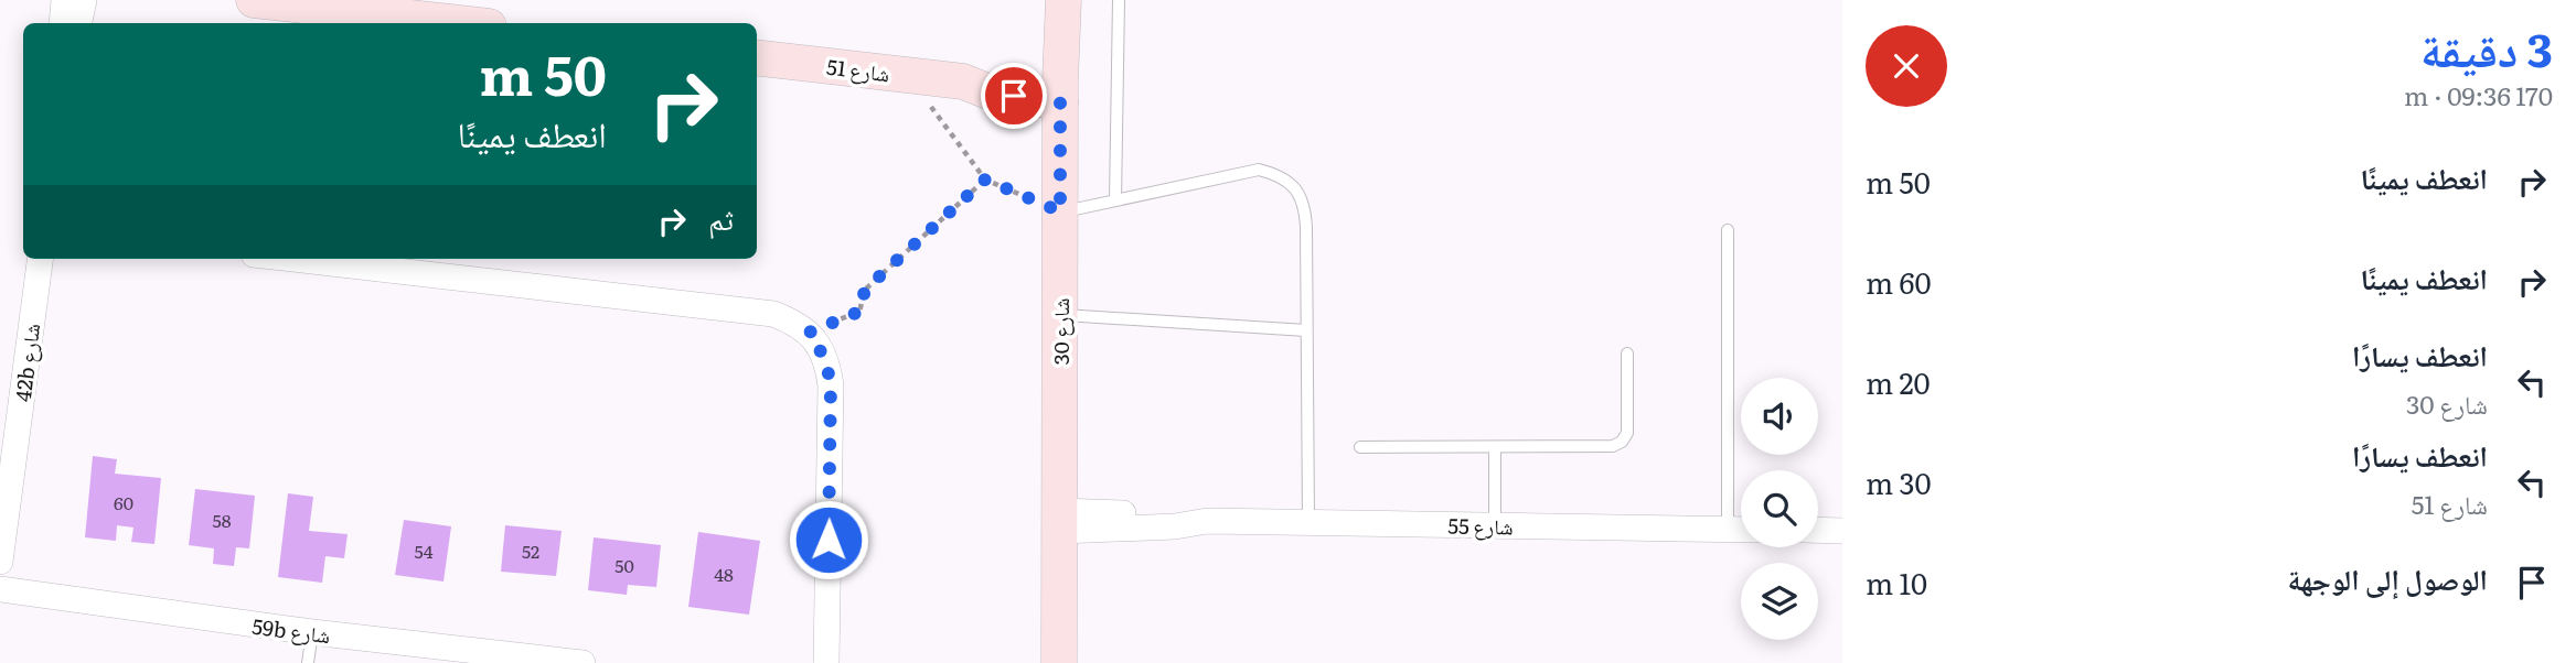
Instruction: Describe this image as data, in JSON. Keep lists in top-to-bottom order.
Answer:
{
  "streets": {
    "street": [
      "شارع 51",
      "شارع 30",
      "42b شارع",
      "شارع 55",
      "59b شارع"
    ]
  },
  "crossings": [
    ["شارع 51", "شارع 30"],
    ["شارع 30", "شارع 55"]
  ],
  "house_numbers": [
    "60",
    "58",
    "54",
    "52",
    "50",
    "48"
  ],
  "page": {
    "heading": ["3 دقيقة", "170 m · 09:36"],
    "turn": ["50 m", "انعطف يمينًا"],
    "list": [
      {
        "name": "انعطف يمينًا",
        "value": "50 m"
      },
      {
        "name": "انعطف يمينًا",
        "value": "60 m"
      },
      {
        "name": "انعطف يسارًا",
        "note": "شارع 30",
        "value": "20 m"
      },
      {
        "name": "انعطف يسارًا",
        "note": "شارع 51",
        "value": "30 m"
      },
      {
        "name": "الوصول إلى الوجهة",
        "value": "10 m"
      }
    ],
    "then": "ثم"
  }
}
